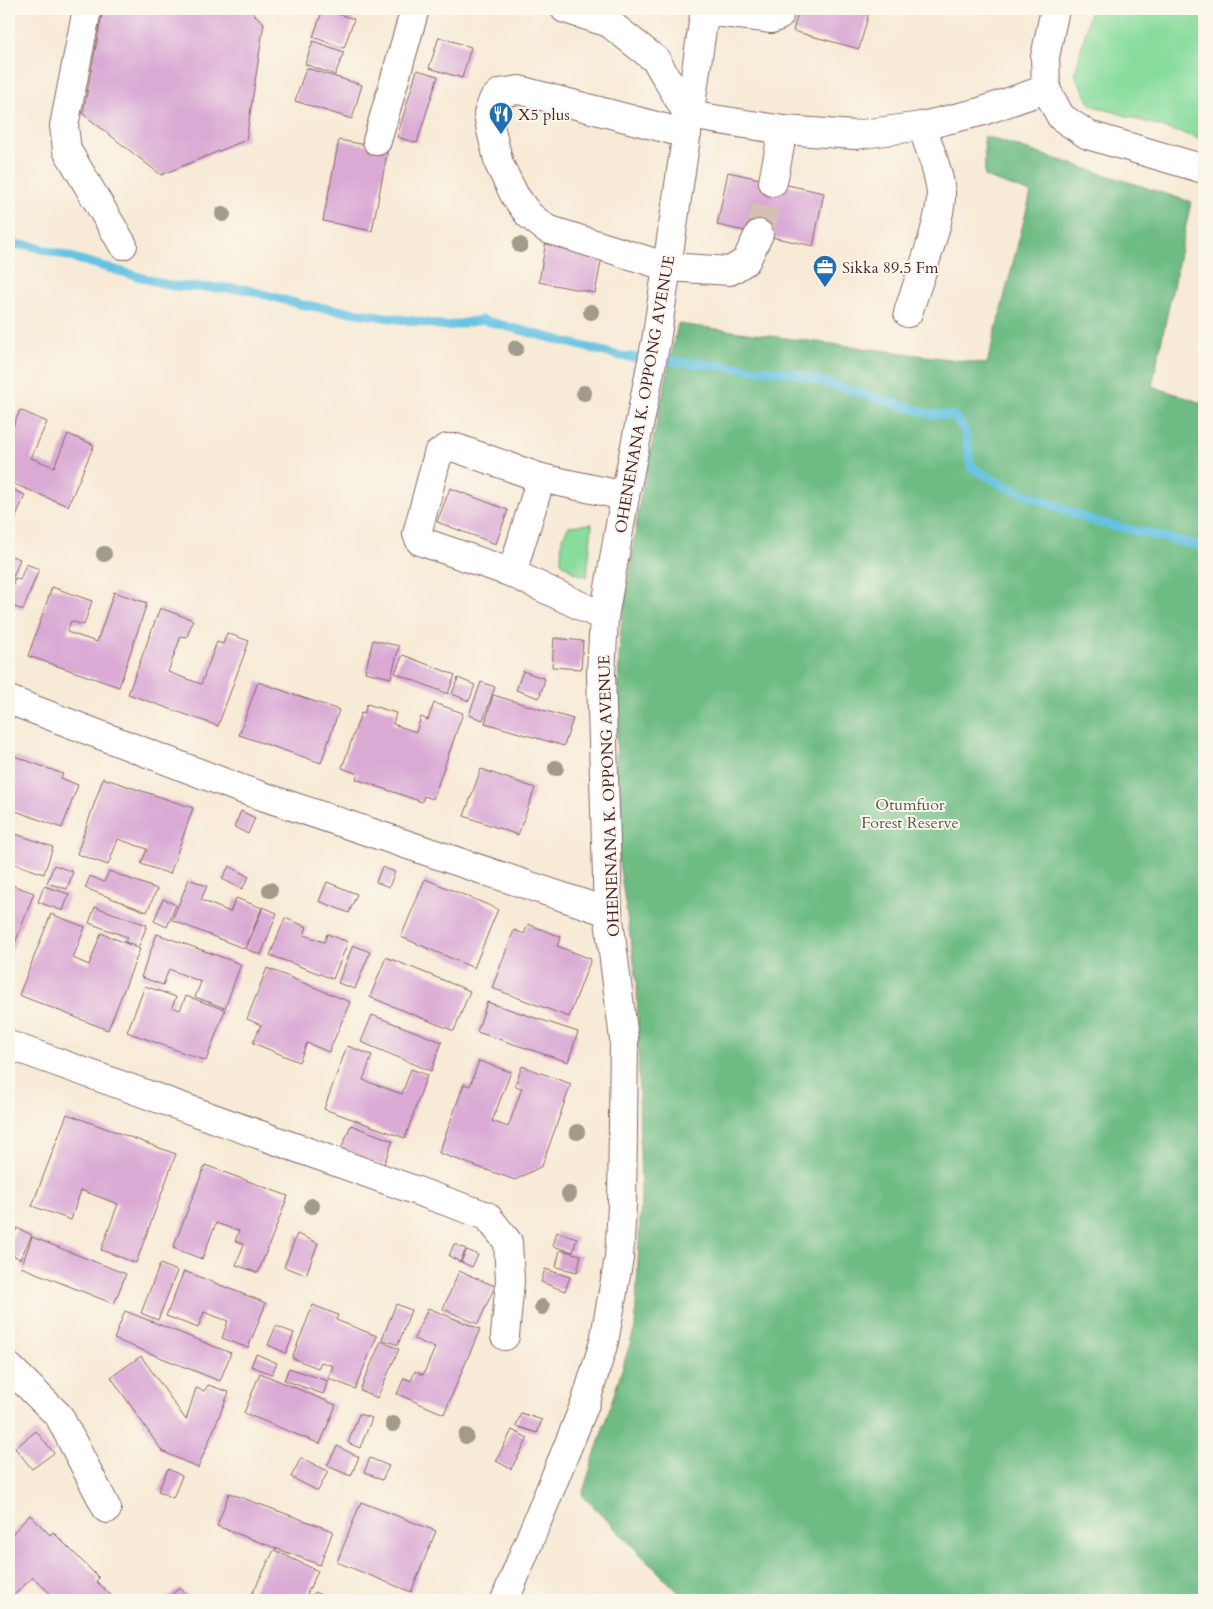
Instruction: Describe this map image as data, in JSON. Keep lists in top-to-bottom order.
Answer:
{
  "streets": {
    "street": ["OHENENANA K. OPPONG AVENUE"]
  },
  "parks": ["Otumfuor Forest Reserve"],
  "places": {
    "restaurant": ["X5 plus"],
    "office": ["Sikka 89.5 Fm"]
  }
}
